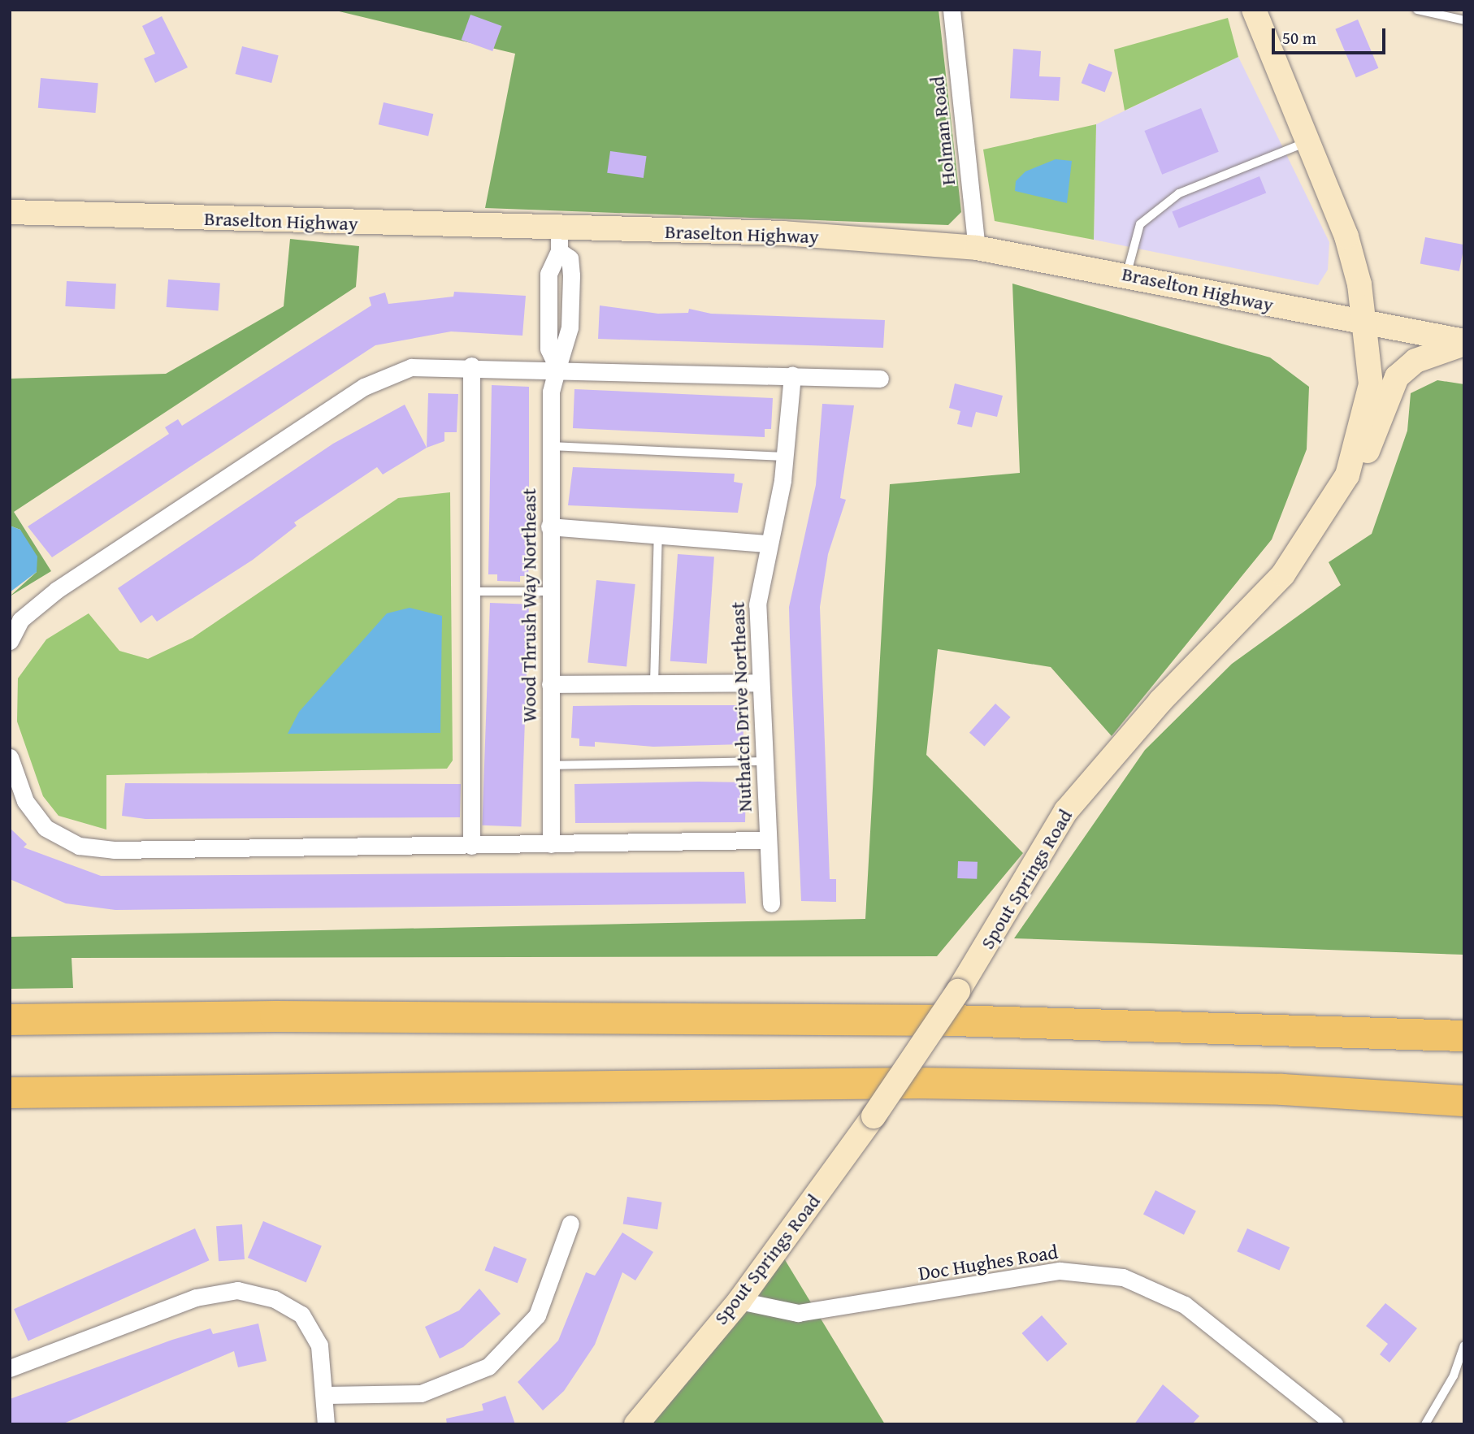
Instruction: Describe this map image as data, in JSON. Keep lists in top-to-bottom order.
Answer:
{
  "streets": {
    "street": [
      "Holman Road",
      "Braselton Highway",
      "Wood Thrush Way Northeast",
      "Nuthatch Drive Northeast",
      "Spout Springs Road",
      "Doc Hughes Road"
    ]
  },
  "crossings": [
    ["Holman Road", "Braselton Highway"],
    ["Braselton Highway", "Spout Springs Road"],
    ["Spout Springs Road", "Doc Hughes Road"]
  ],
  "scale_bar": "50 m"
}
